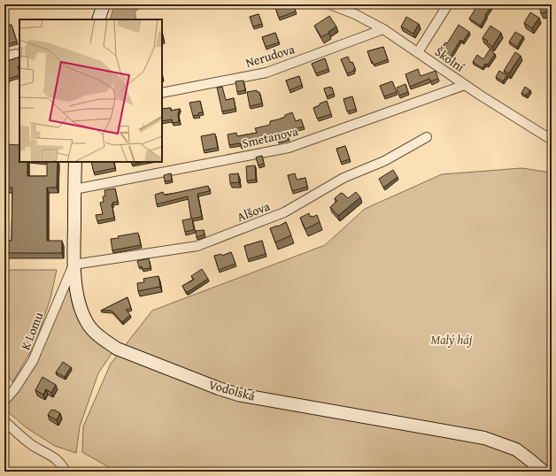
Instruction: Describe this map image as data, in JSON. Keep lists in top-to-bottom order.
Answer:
{
  "streets": {
    "street": [
      "Nerudova",
      "Školní",
      "Smetanova",
      "Alšova",
      "K Lomu",
      "Vodolská"
    ]
  },
  "crossings": [
    ["Nerudova", "Školní"],
    ["Školní", "Smetanova"],
    ["Smetanova", "Vodolská"],
    ["Alšova", "K Lomu"],
    ["Alšova", "Vodolská"],
    ["K Lomu", "Vodolská"]
  ],
  "parks": ["Malý háj"]
}
